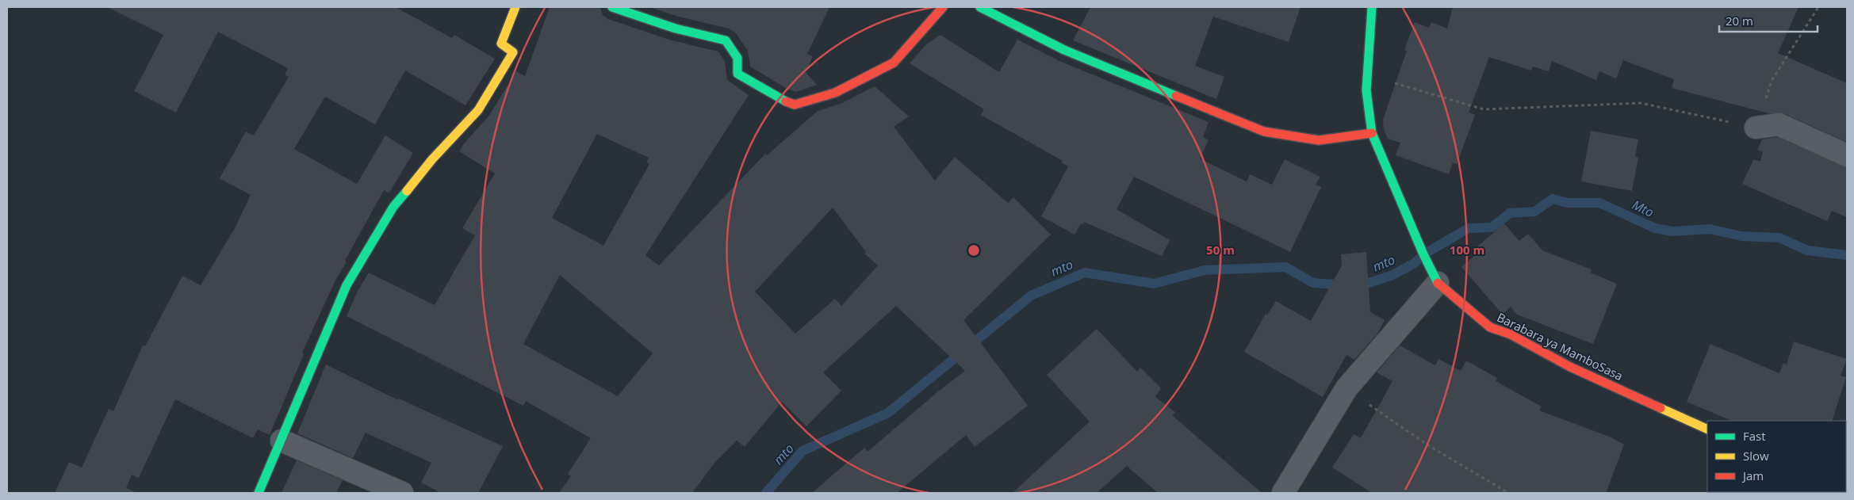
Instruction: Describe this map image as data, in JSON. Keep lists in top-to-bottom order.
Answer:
{
  "streets": {
    "street": ["Barabara ya MamboSasa"]
  },
  "water": ["Mto", "mto"],
  "legend": ["Fast", "Slow", "Jam"],
  "scale_bar": "20 m",
  "rings": ["50 m", "100 m"]
}
